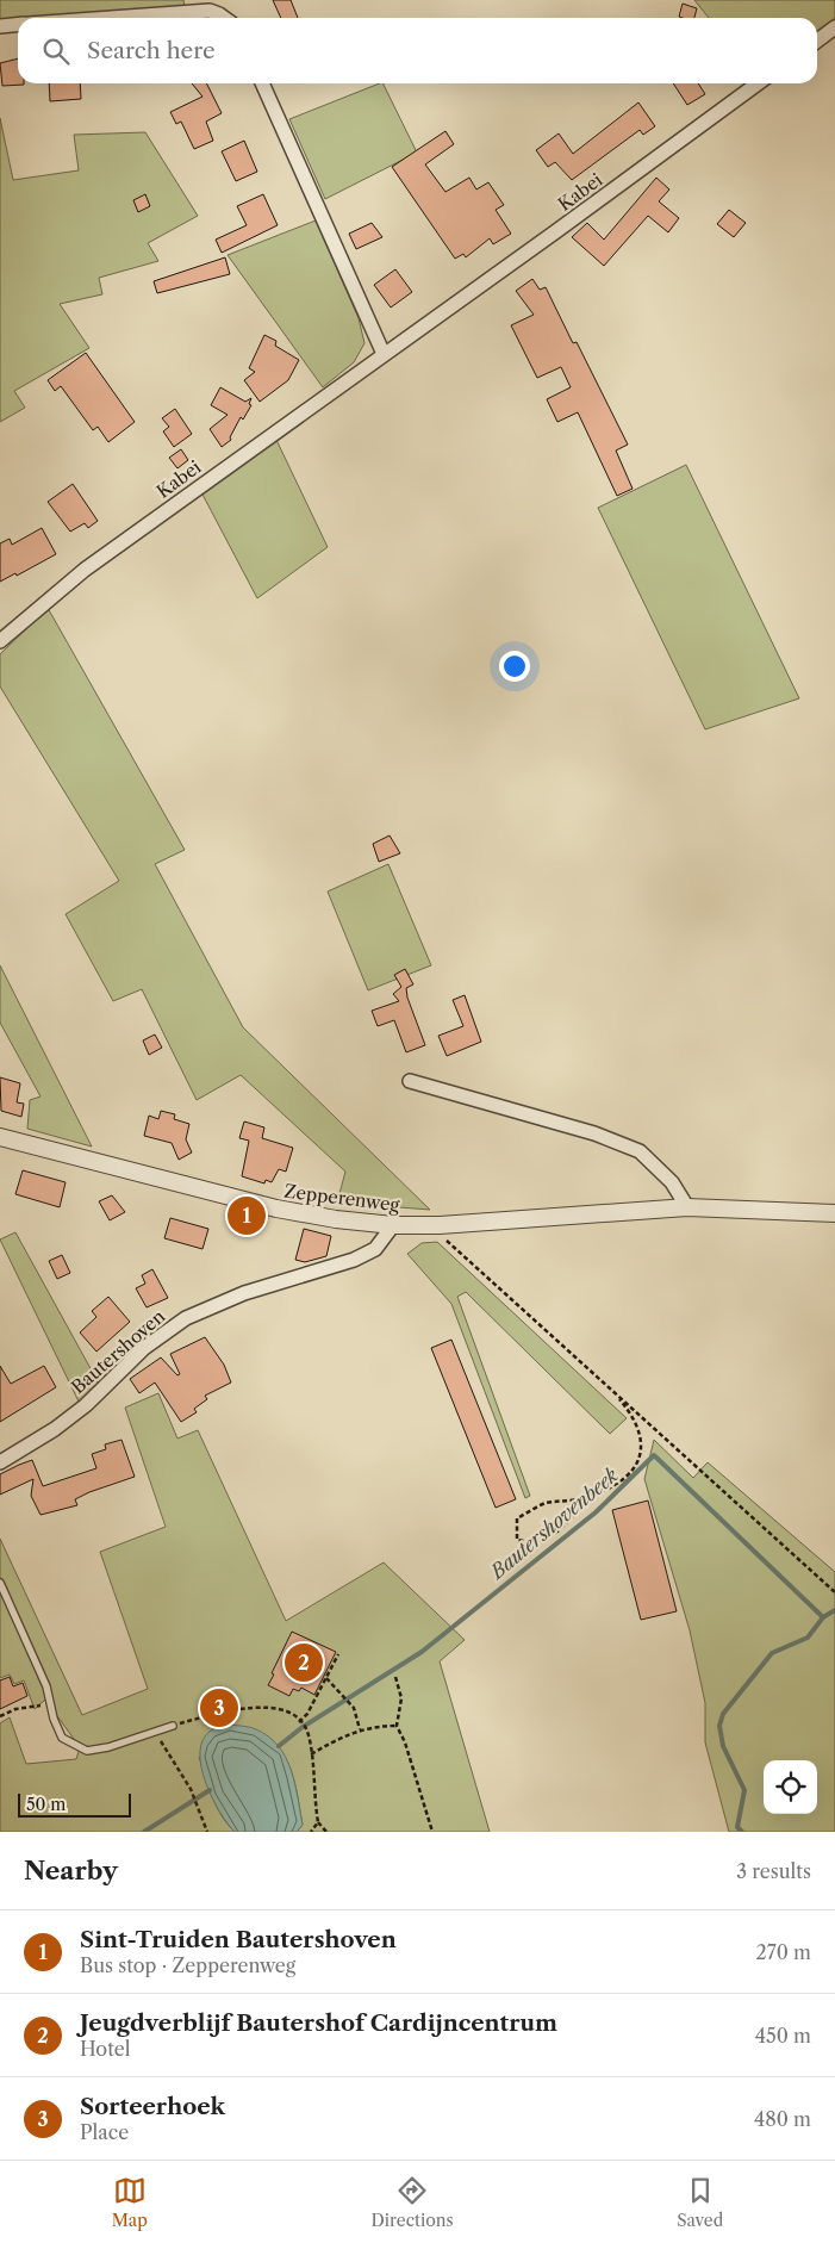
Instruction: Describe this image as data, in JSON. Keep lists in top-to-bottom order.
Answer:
{
  "streets": {
    "street": ["Kabei", "Zepperenweg", "Bautershoven"]
  },
  "crossings": [
    ["Zepperenweg", "Bautershoven"]
  ],
  "water": ["Bautershovenbeek"],
  "scale_bar": "50 m",
  "page": {
    "search": "Search here",
    "pins": ["1", "2", "3"],
    "scale": "50 m",
    "heading": ["Nearby", "3 results"],
    "list": [
      {
        "mark": "1",
        "name": "Sint-Truiden Bautershoven",
        "note": "Bus stop · Zepperenweg",
        "value": "270 m"
      },
      {
        "mark": "2",
        "name": "Jeugdverblijf Bautershof Cardijncentrum",
        "note": "Hotel",
        "value": "450 m"
      },
      {
        "mark": "3",
        "name": "Sorteerhoek",
        "note": "Place",
        "value": "480 m"
      }
    ],
    "nav": ["Map", "Directions", "Saved"]
  }
}
